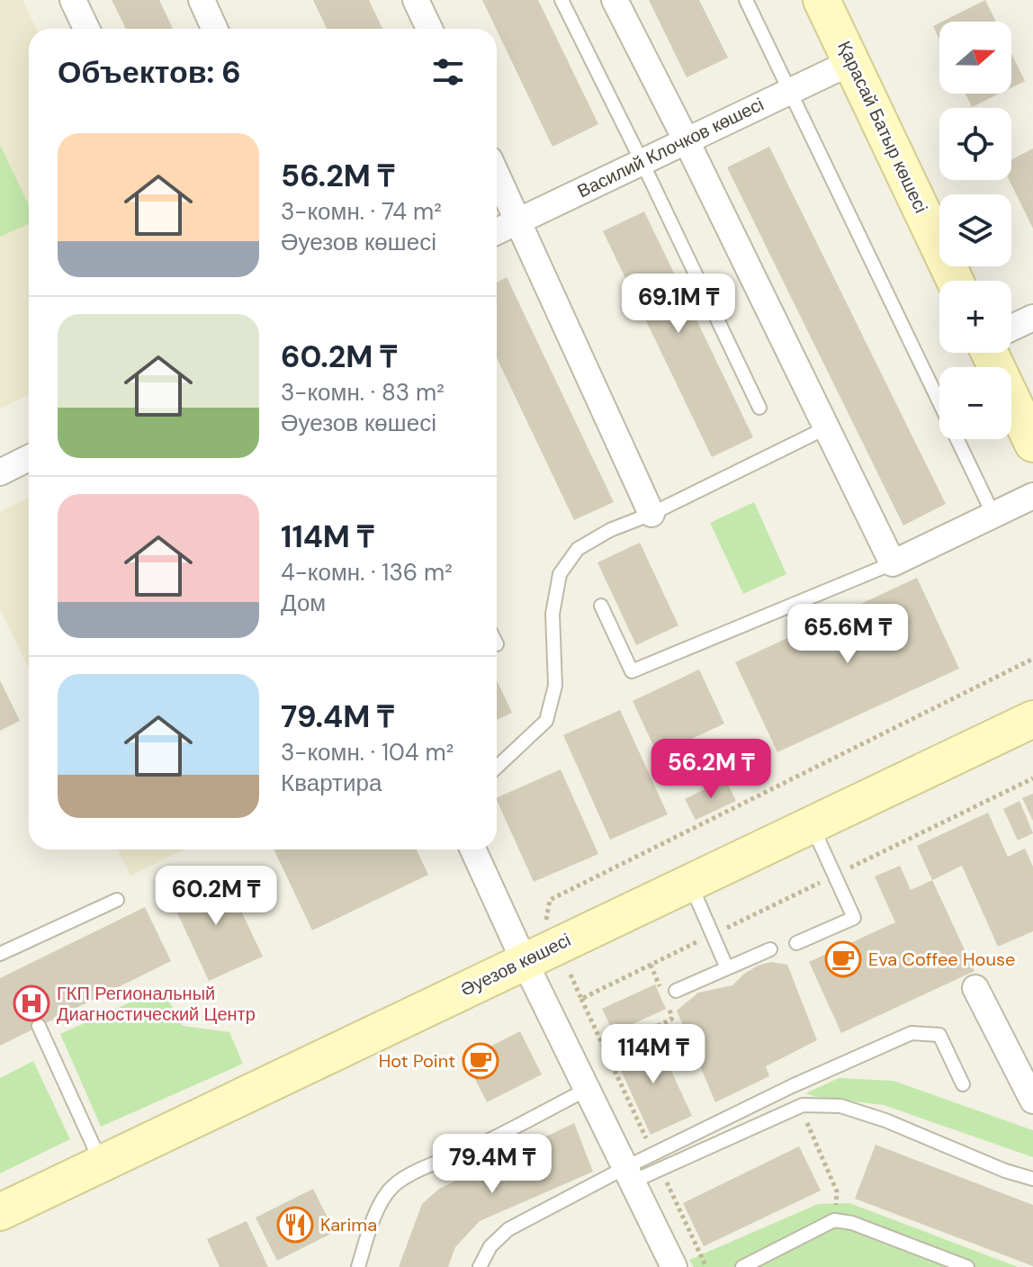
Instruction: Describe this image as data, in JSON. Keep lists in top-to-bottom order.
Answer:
{
  "streets": {
    "main road": ["Қарасай Батыр көшесі", "Әуезов көшесі"],
    "street": ["Василий Клочков көшесі"]
  },
  "crossings": [
    ["Қарасай Батыр көшесі", "Василий Клочков көшесі"]
  ],
  "places": {
    "cafe": ["Eva Coffee House", "Hot Point"],
    "hospital": ["ГКП Региональный Диагностический Центр"],
    "restaurant": ["Karima"]
  },
  "north": "right",
  "page": {
    "map_buttons": ["+", "−"],
    "heading": "Объектов: 6",
    "list": [
      {
        "name": "56.2M ₸",
        "note": "3-комн. · 74 m² · Әуезов көшесі"
      },
      {
        "name": "60.2M ₸",
        "note": "3-комн. · 83 m² · Әуезов көшесі"
      },
      {
        "name": "114M ₸",
        "note": "4-комн. · 136 m² · Дом"
      },
      {
        "name": "79.4M ₸",
        "note": "3-комн. · 104 m² · Квартира"
      }
    ],
    "price": [
      "69.1M ₸",
      "65.6M ₸",
      "56.2M ₸",
      "60.2M ₸",
      "114M ₸",
      "79.4M ₸"
    ]
  }
}
